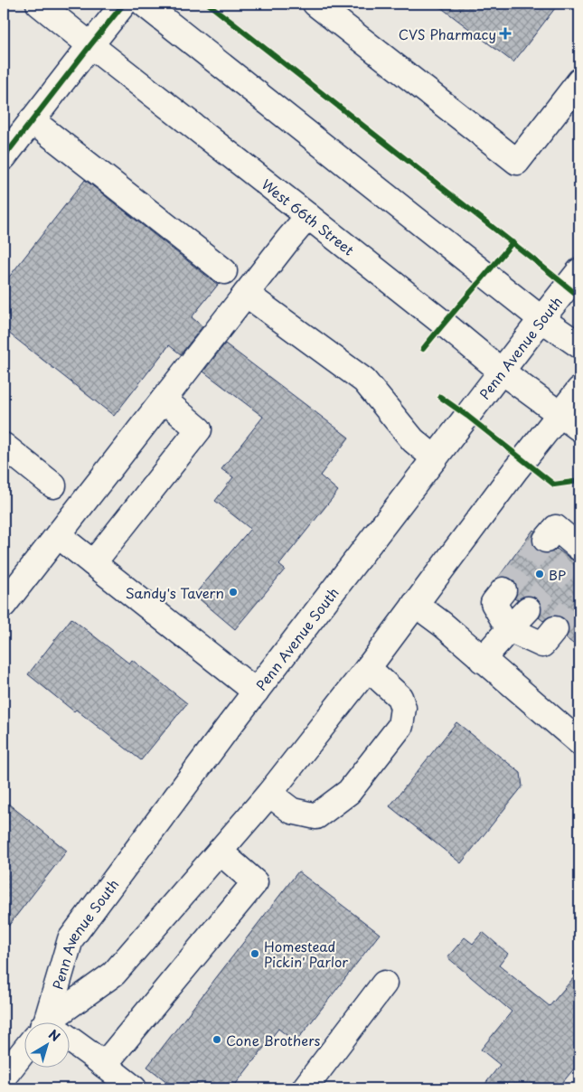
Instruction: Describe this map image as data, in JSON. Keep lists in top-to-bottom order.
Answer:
{
  "streets": {
    "main road": ["West 66th Street", "Penn Avenue South"]
  },
  "crossings": [
    ["West 66th Street", "Penn Avenue South"]
  ],
  "places": {
    "health": ["CVS Pharmacy"],
    "other": [
      "BP",
      "Sandy's Tavern",
      "Homestead Pickin' Parlor",
      "Cone Brothers"
    ]
  },
  "north": "top right"
}
